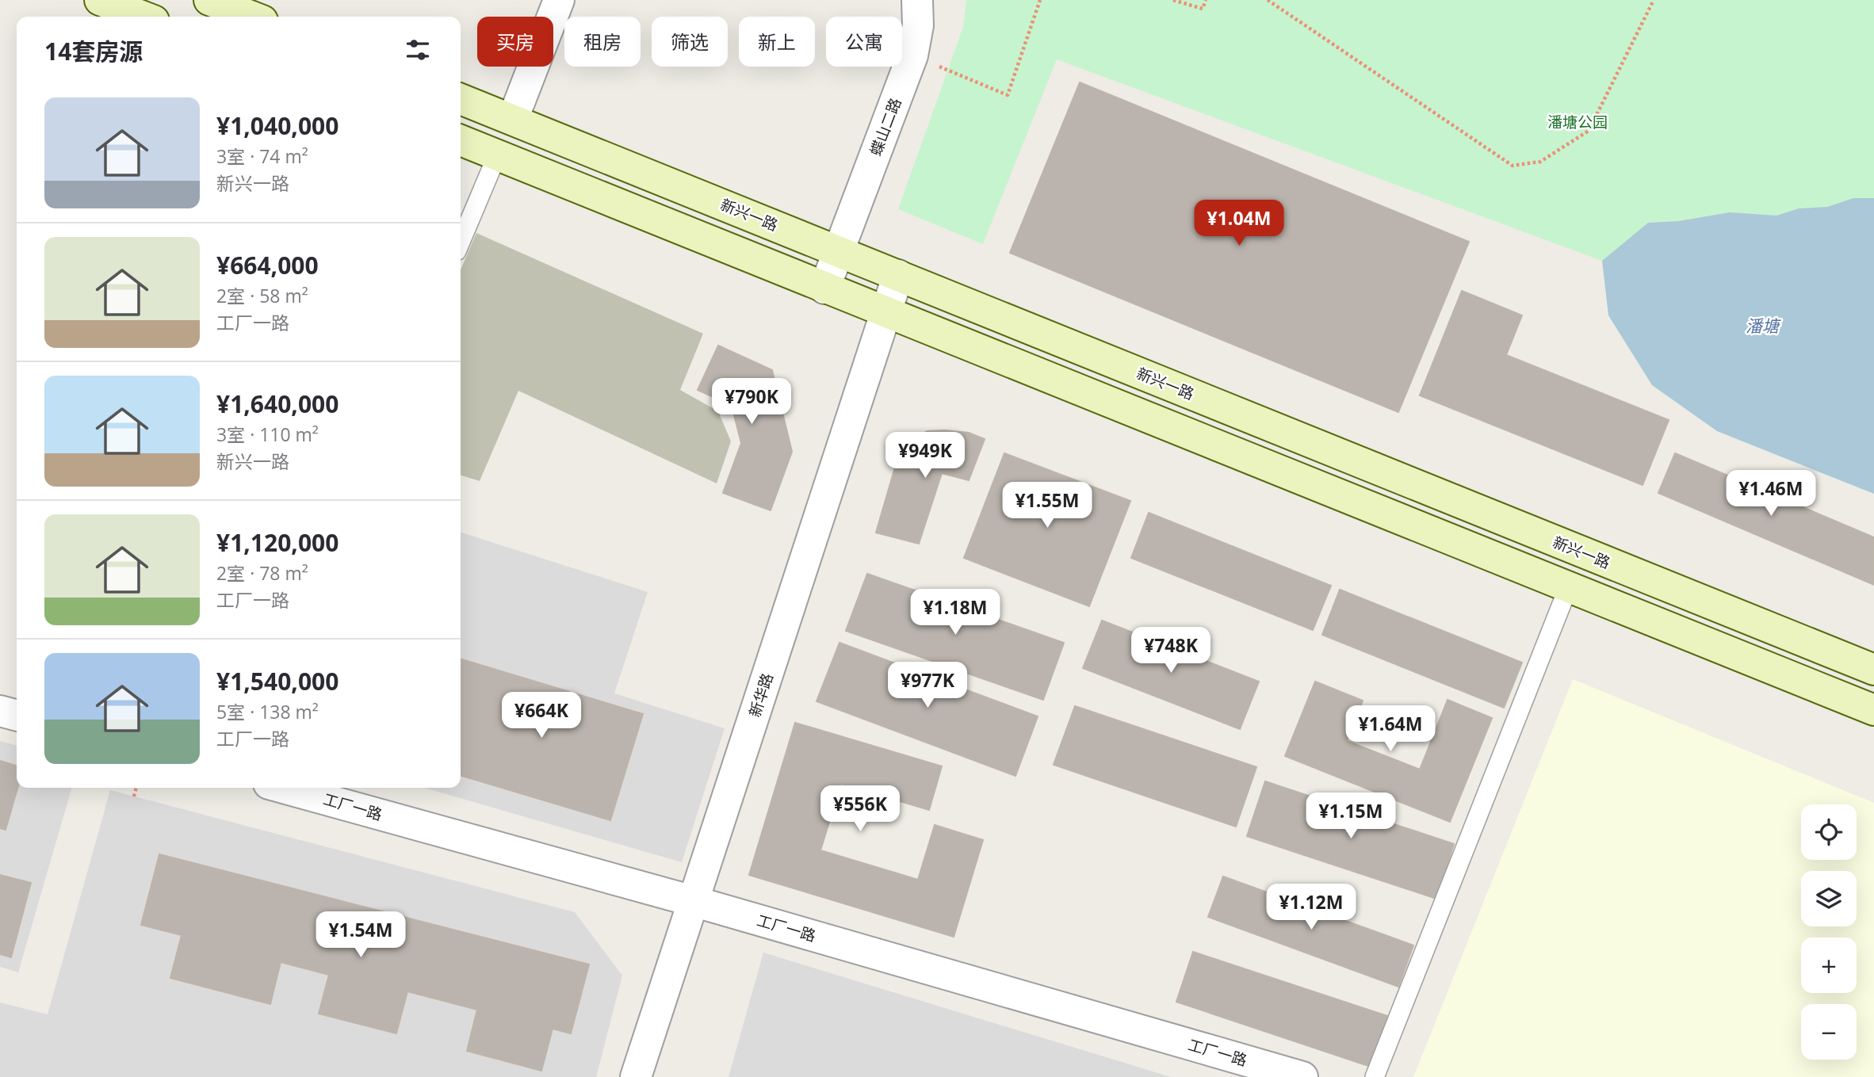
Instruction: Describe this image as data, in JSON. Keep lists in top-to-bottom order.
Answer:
{
  "streets": {
    "main road": ["新兴一路"],
    "street": ["蝶山二路", "新华路", "工厂一路"]
  },
  "crossings": [
    ["蝶山二路", "新兴一路"],
    ["新兴一路", "新华路"],
    ["新华路", "工厂一路"]
  ],
  "water": ["潘塘"],
  "parks": ["潘塘公园"],
  "page": {
    "chip": [
      "买房",
      "租房",
      "筛选",
      "新上",
      "公寓"
    ],
    "heading": "14套房源",
    "list": [
      {
        "name": "¥1,040,000",
        "note": "3室 · 74 m² · 新兴一路"
      },
      {
        "name": "¥664,000",
        "note": "2室 · 58 m² · 工厂一路"
      },
      {
        "name": "¥1,640,000",
        "note": "3室 · 110 m² · 新兴一路"
      },
      {
        "name": "¥1,120,000",
        "note": "2室 · 78 m² · 工厂一路"
      },
      {
        "name": "¥1,540,000",
        "note": "5室 · 138 m² · 工厂一路"
      }
    ],
    "price": [
      "¥1.04M",
      "¥790K",
      "¥949K",
      "¥1.46M",
      "¥1.55M",
      "¥1.18M",
      "¥748K",
      "¥977K",
      "¥664K",
      "¥1.64M",
      "¥556K",
      "¥1.15M",
      "¥1.12M",
      "¥1.54M"
    ],
    "map_buttons": ["+", "−"]
  }
}
